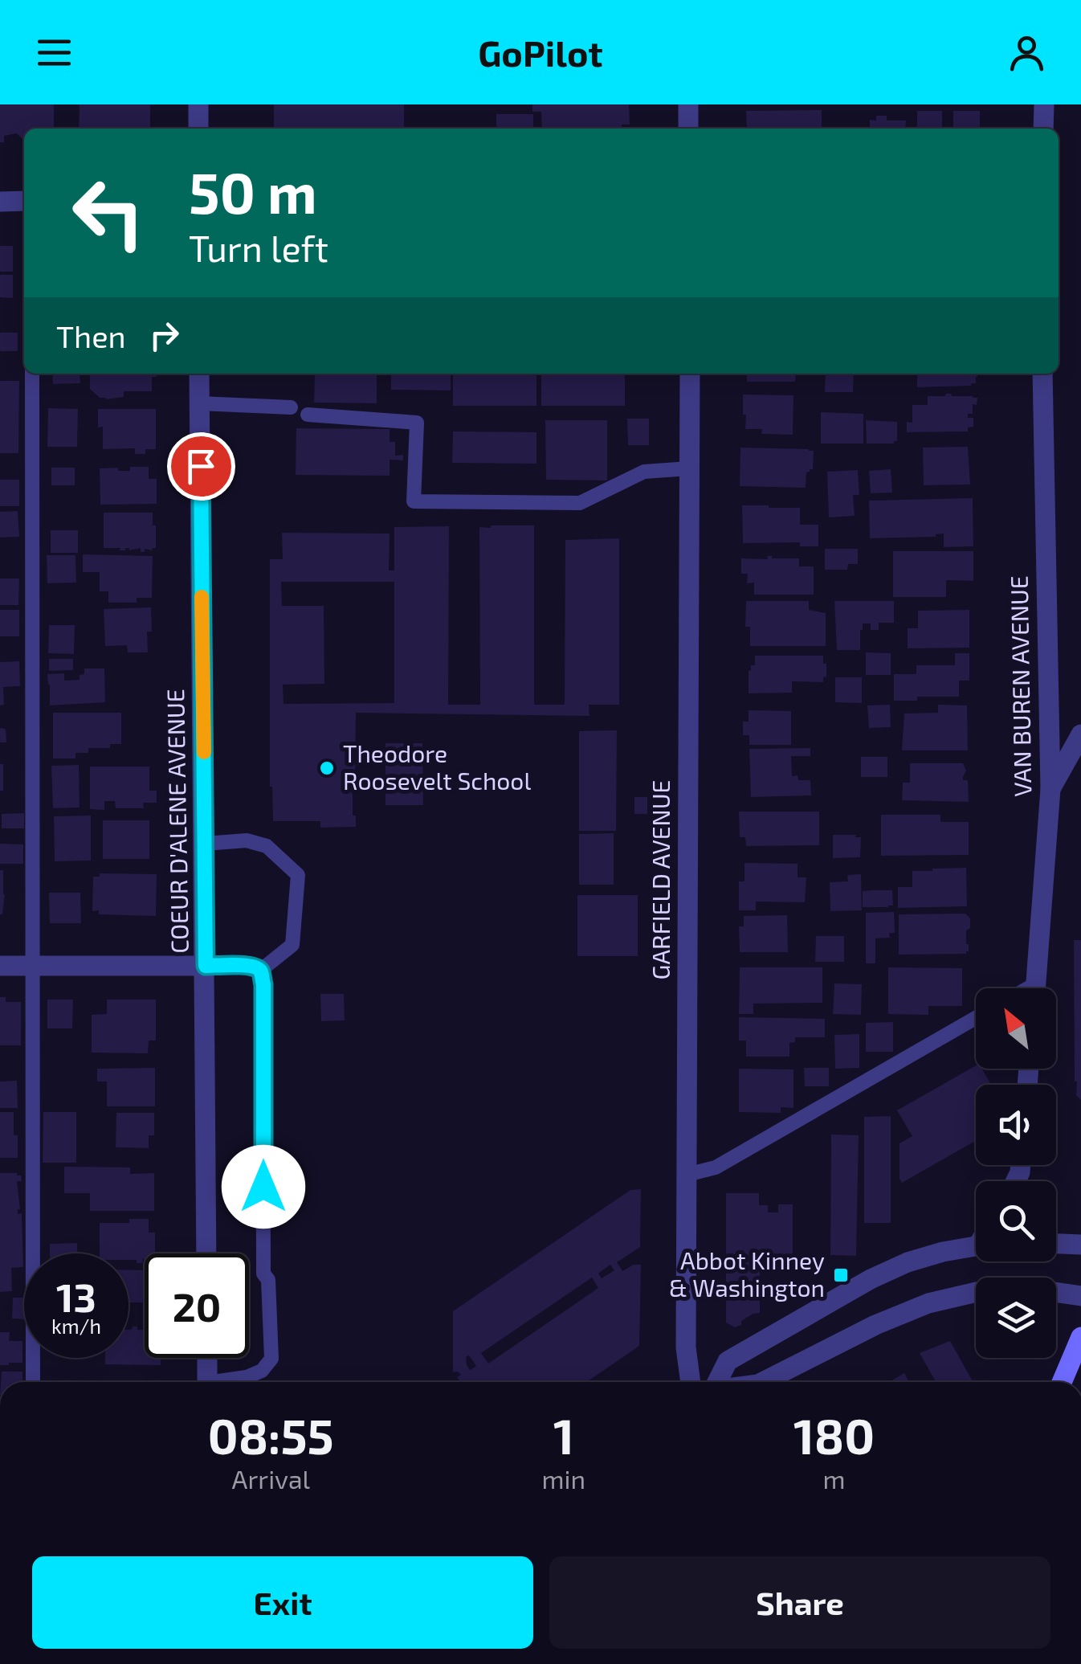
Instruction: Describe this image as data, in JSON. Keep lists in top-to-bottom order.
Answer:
{
  "streets": {
    "street": ["VAN BUREN AVENUE", "COEUR D'ALENE AVENUE", "GARFIELD AVENUE"]
  },
  "places": {
    "other": ["Theodore Roosevelt School"],
    "transit": ["Abbot Kinney & Washington"]
  },
  "north": "top left",
  "page": {
    "header": "GoPilot",
    "turn": ["50 m", "Turn left"],
    "then": "Then",
    "speed": "13 km/h",
    "limit": "20",
    "eta": [
      "08:55",
      "Arrival",
      "1",
      "min",
      "180",
      "m"
    ],
    "buttons": ["Exit", "Share"]
  }
}
